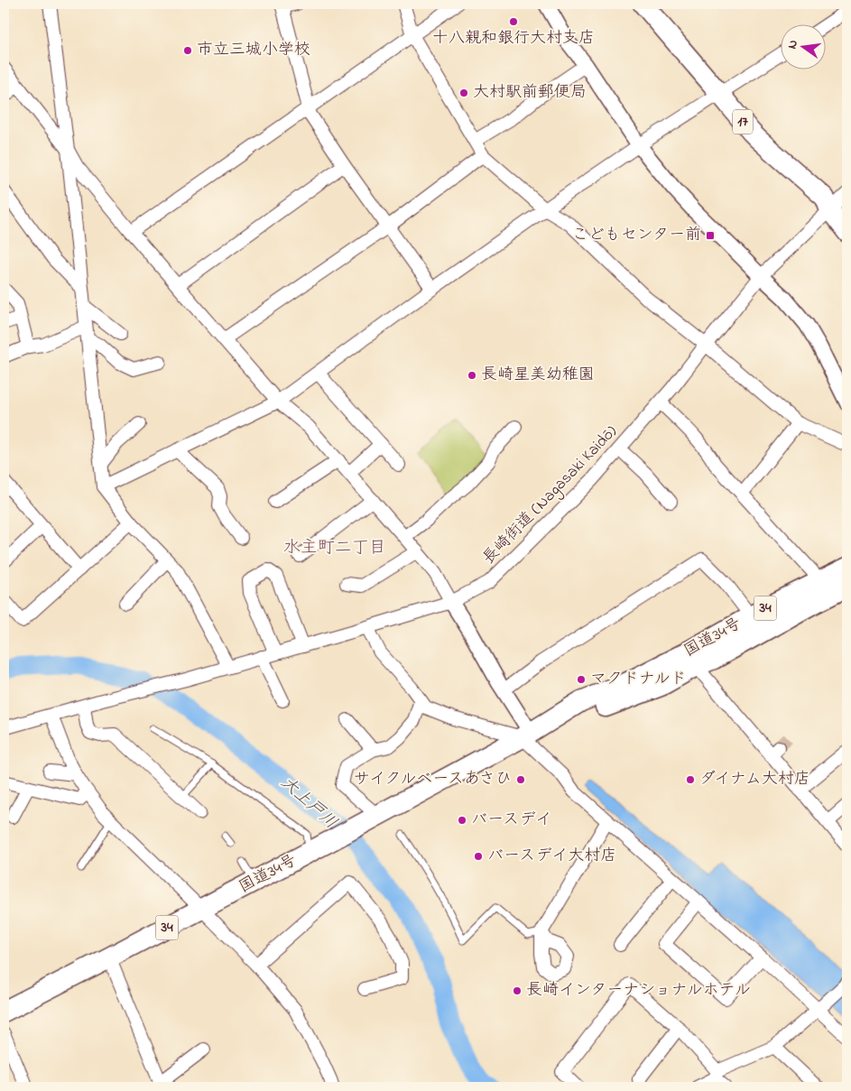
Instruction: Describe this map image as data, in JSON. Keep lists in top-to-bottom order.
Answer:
{
  "streets": {
    "highway": ["34", "国道34号"],
    "main road": ["17"],
    "street": ["長崎街道 (Nagasaki Kaidō)"]
  },
  "crossings": [
    ["17", "長崎街道 (Nagasaki Kaidō)"]
  ],
  "districts": ["水主町二丁目"],
  "water": ["大上戸川"],
  "places": {
    "other": [
      "十八親和銀行大村支店",
      "市立三城小学校",
      "大村駅前郵便局",
      "長崎星美幼稚園",
      "マクドナルド",
      "サイクルベースあさひ",
      "ダイナム大村店",
      "バースデイ",
      "バースデイ大村店",
      "長崎インターナショナルホテル"
    ],
    "transit": ["こどもセンター前"]
  },
  "north": "left"
}
